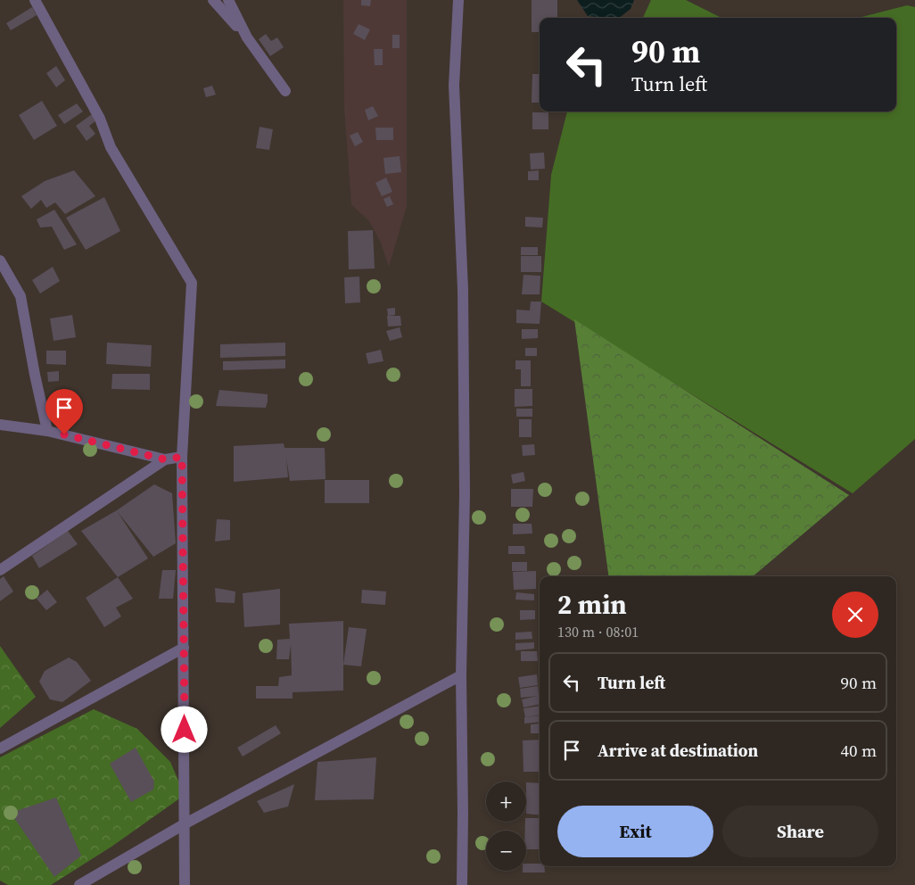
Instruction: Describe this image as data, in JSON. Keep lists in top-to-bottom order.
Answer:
{
  "page": {
    "turn": ["90 m", "Turn left"],
    "heading": ["2 min", "130 m · 08:01"],
    "list": [
      {
        "name": "Turn left",
        "value": "90 m"
      },
      {
        "name": "Arrive at destination",
        "value": "40 m"
      }
    ],
    "map_buttons": ["+", "−"],
    "buttons": ["Exit", "Share"]
  }
}
